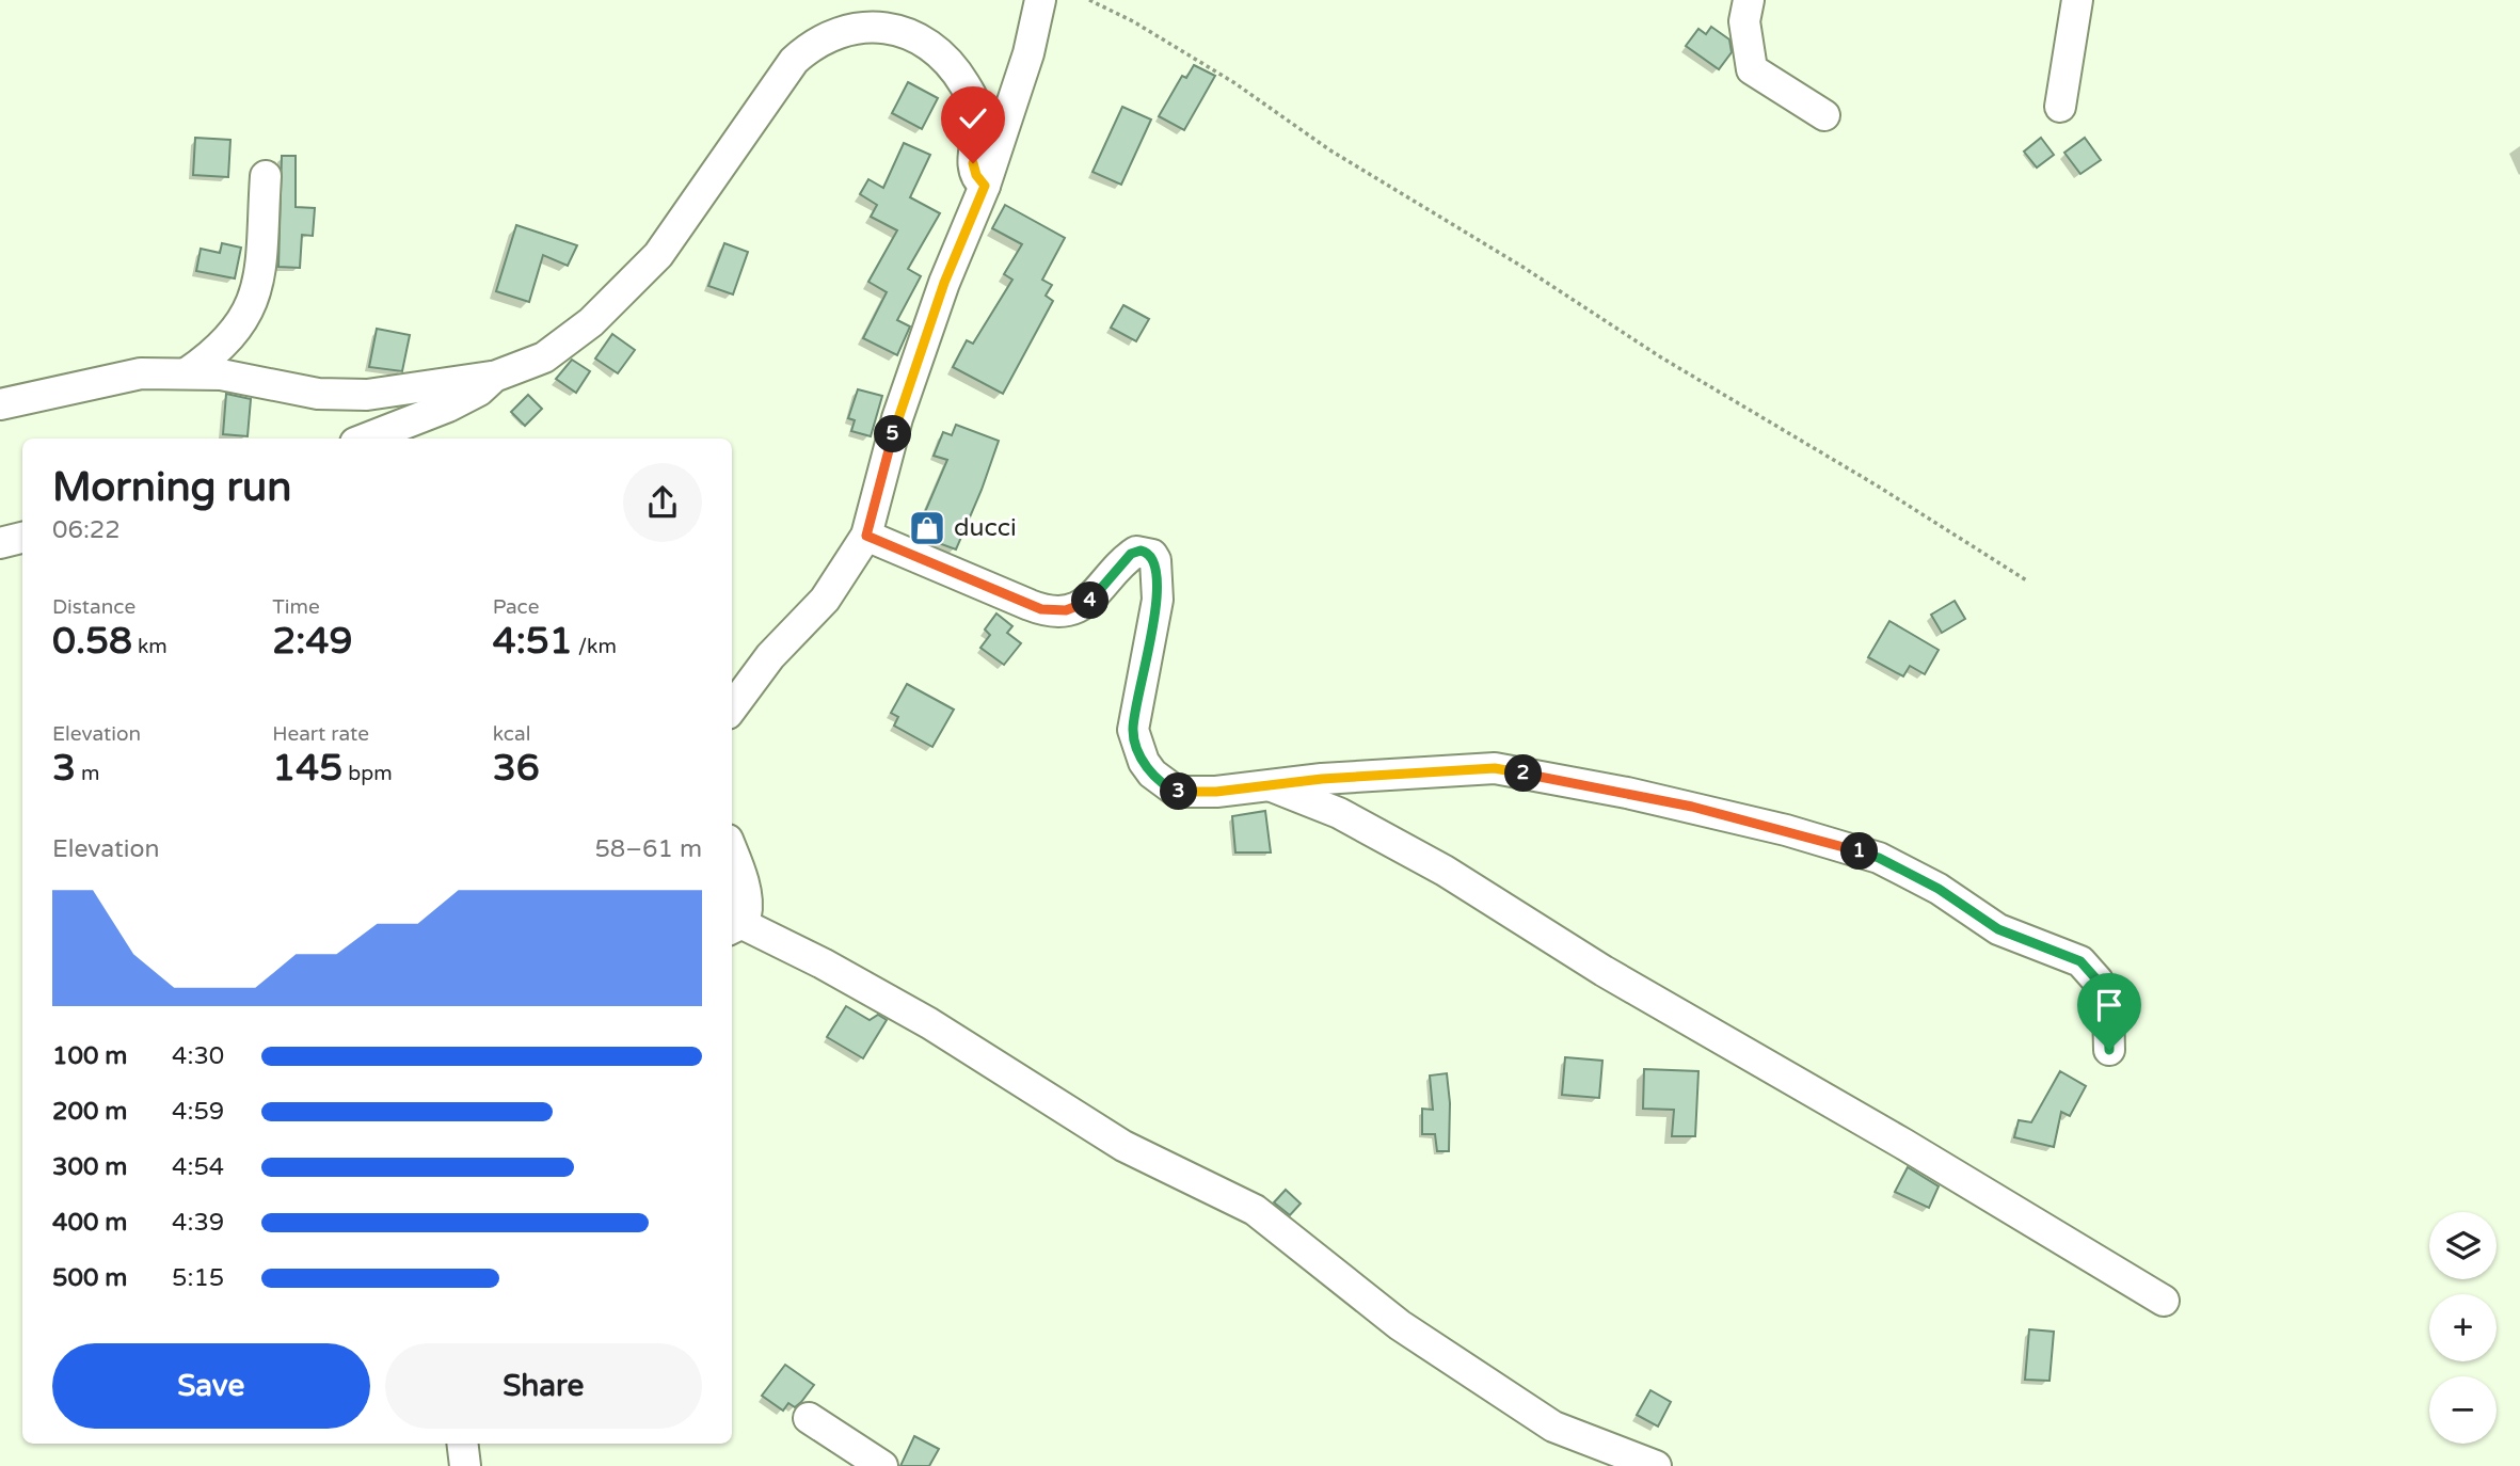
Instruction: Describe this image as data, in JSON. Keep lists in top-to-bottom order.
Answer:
{
  "places": {
    "shop": ["ducci"]
  },
  "page": {
    "pins": [
      "5",
      "4",
      "2",
      "3",
      "1"
    ],
    "heading": ["Morning run", "06:22"],
    "stats": [
      ["Distance", "0.58 km"],
      ["Time", "2:49"],
      ["Pace", "4:51 /km"],
      ["Elevation", "3 m"],
      ["Heart rate", "145 bpm"],
      ["kcal", "36"]
    ],
    "chart": ["Elevation", "58–61 m"],
    "list": [
      {
        "name": "100 m",
        "note": "4:30"
      },
      {
        "name": "200 m",
        "note": "4:59"
      },
      {
        "name": "300 m",
        "note": "4:54"
      },
      {
        "name": "400 m",
        "note": "4:39"
      },
      {
        "name": "500 m",
        "note": "5:15"
      }
    ],
    "map_buttons": ["+", "−"],
    "buttons": ["Save", "Share"]
  }
}
